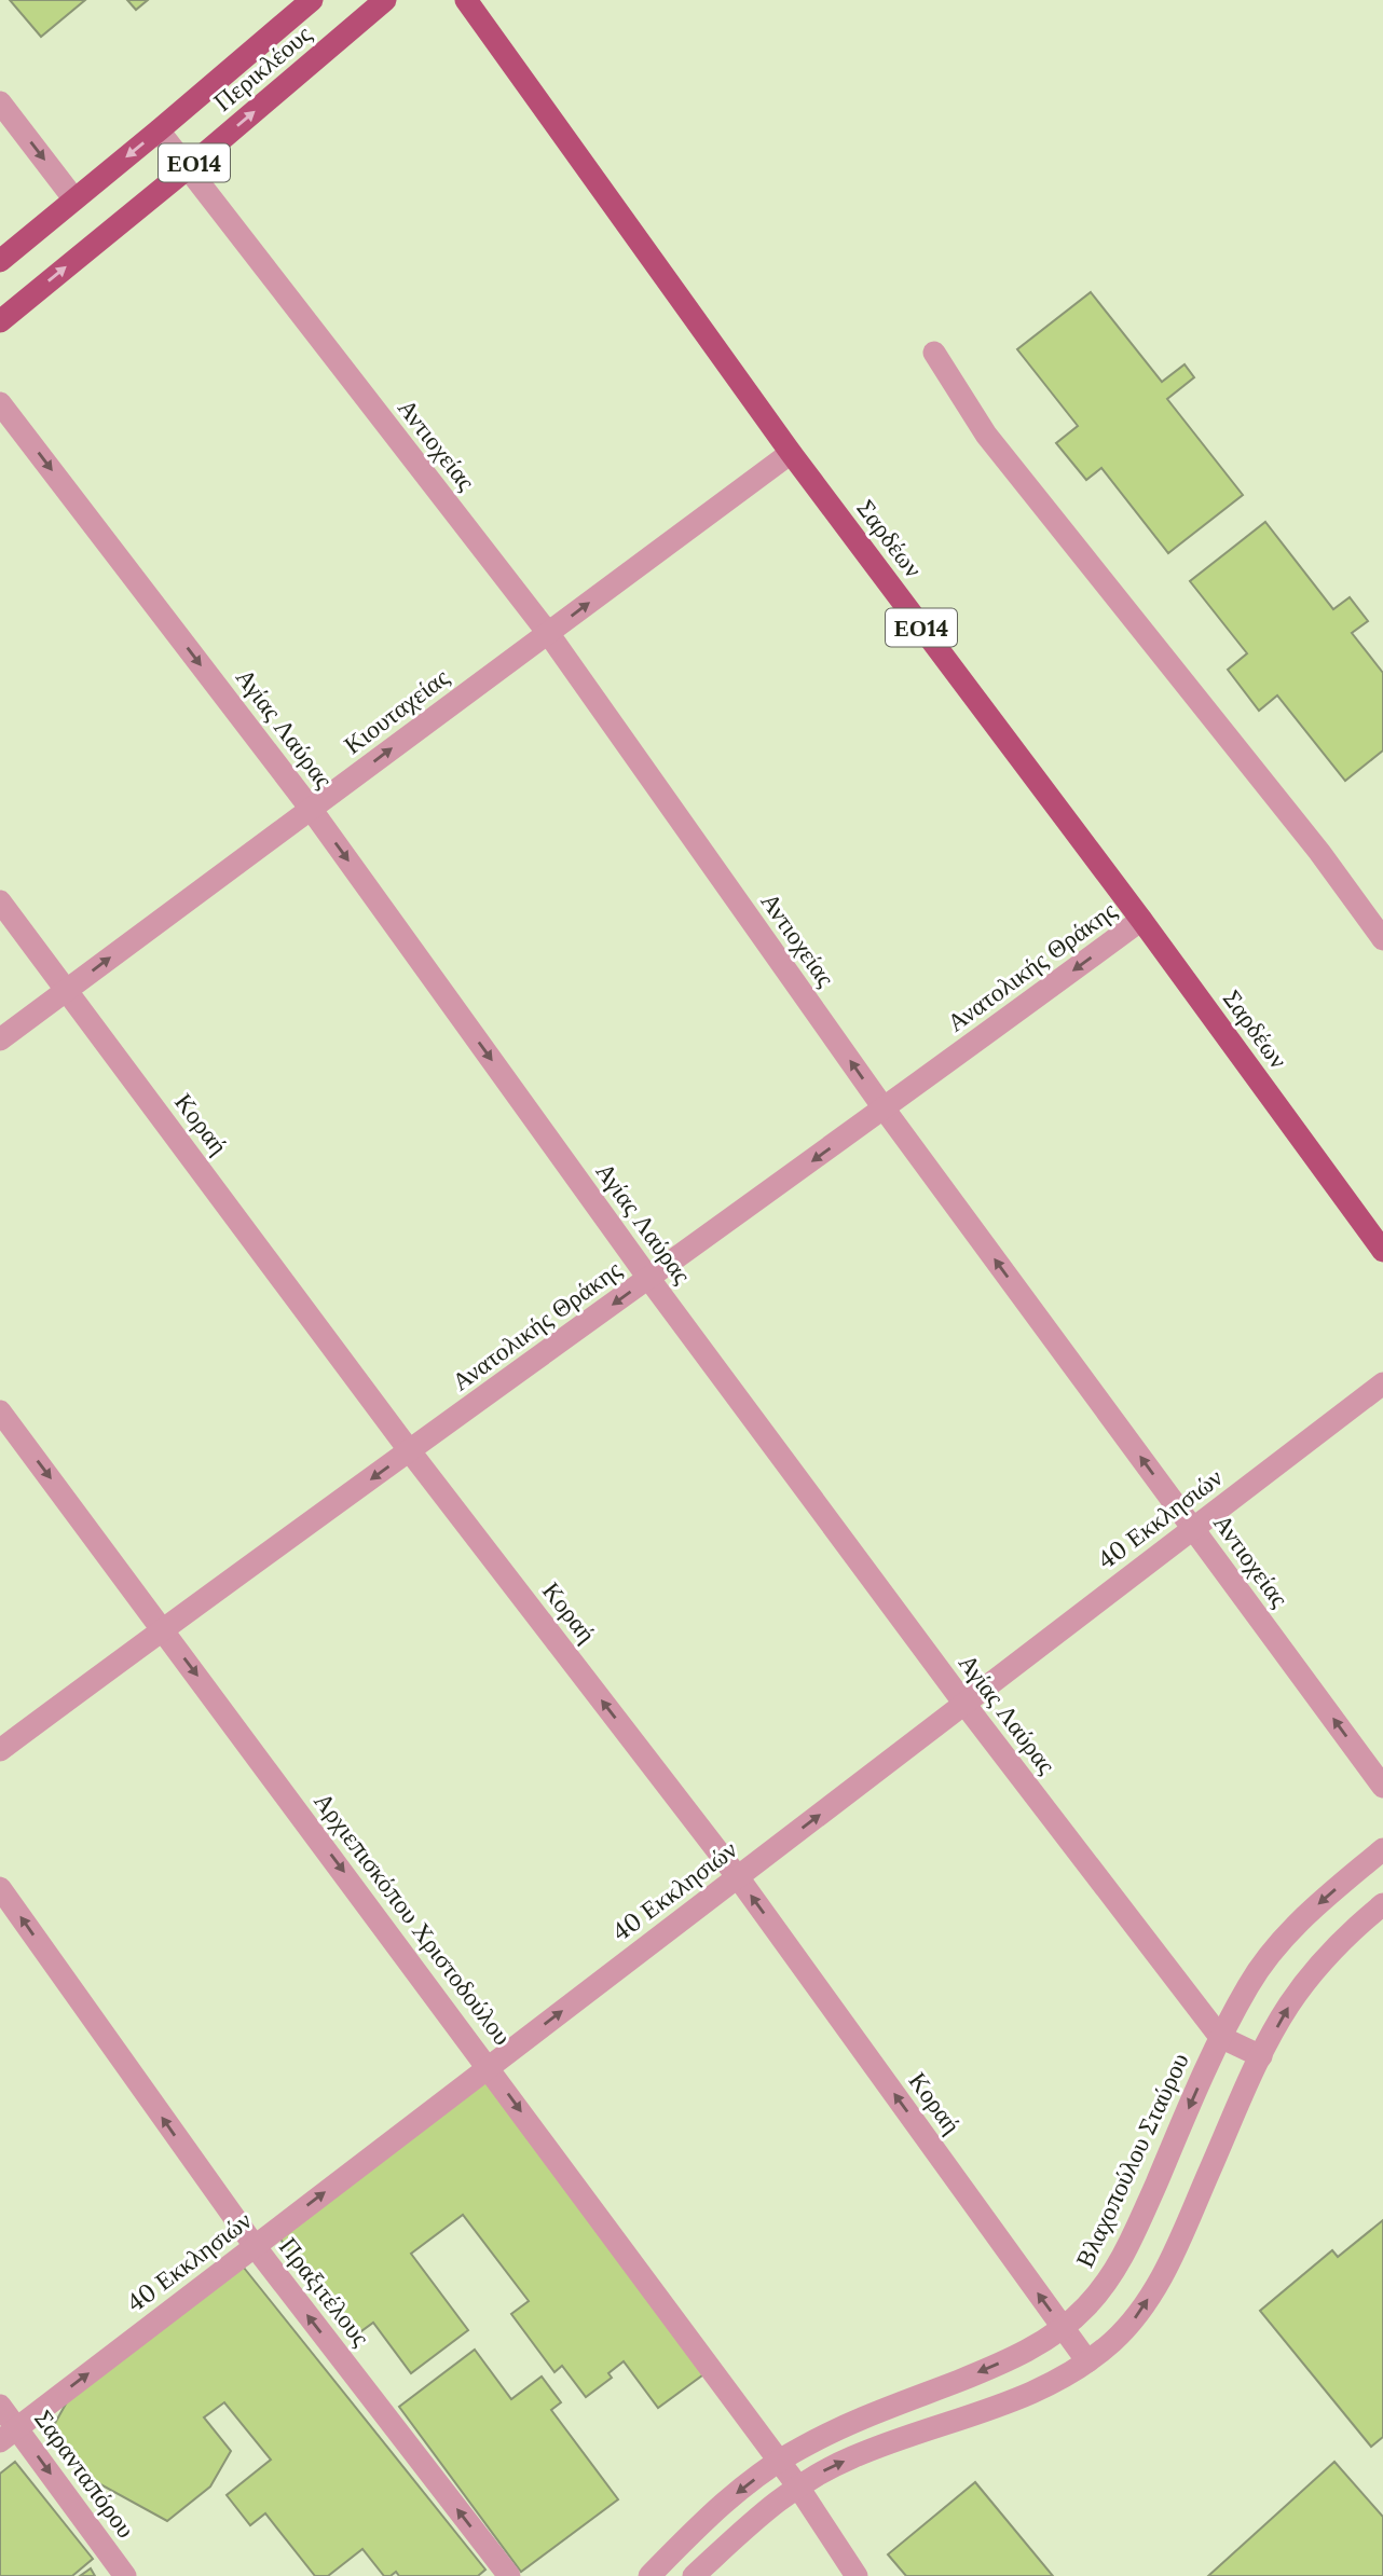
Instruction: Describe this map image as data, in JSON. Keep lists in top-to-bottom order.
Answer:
{
  "streets": {
    "main road": ["Περικλέους", "ΕΟ14", "Σαρδέων"],
    "street": [
      "Αντιοχείας",
      "Κιουταχείας",
      "Αγίας Λαύρας",
      "Ανατολικής Θράκης",
      "Κοραή",
      "40 Εκκλησιών",
      "Αρχιεπισκόπου Χριστοδούλου",
      "Βλαχοπούλου Σταύρου",
      "Πραξιτέλους",
      "Σαρανταπόρου"
    ]
  },
  "crossings": [
    ["Περικλέους", "Αντιοχείας"],
    ["Αντιοχείας", "Κιουταχείας"],
    ["Αντιοχείας", "Ανατολικής Θράκης"],
    ["Αντιοχείας", "40 Εκκλησιών"],
    ["Σαρδέων", "Κιουταχείας"],
    ["Σαρδέων", "Ανατολικής Θράκης"],
    ["Κιουταχείας", "Αγίας Λαύρας"],
    ["Κιουταχείας", "Κοραή"],
    ["Αγίας Λαύρας", "Ανατολικής Θράκης"],
    ["Αγίας Λαύρας", "40 Εκκλησιών"],
    ["Αγίας Λαύρας", "Βλαχοπούλου Σταύρου"],
    ["Ανατολικής Θράκης", "Κοραή"],
    ["Ανατολικής Θράκης", "Αρχιεπισκόπου Χριστοδούλου"],
    ["Κοραή", "40 Εκκλησιών"],
    ["Κοραή", "Βλαχοπούλου Σταύρου"],
    ["40 Εκκλησιών", "Αρχιεπισκόπου Χριστοδούλου"],
    ["40 Εκκλησιών", "Πραξιτέλους"],
    ["40 Εκκλησιών", "Σαρανταπόρου"],
    ["Αρχιεπισκόπου Χριστοδούλου", "Βλαχοπούλου Σταύρου"]
  ],
  "one_way": [
    "Αντιοχείας",
    "Κιουταχείας",
    "Αγίας Λαύρας",
    "Ανατολικής Θράκης",
    "Κοραή",
    "40 Εκκλησιών",
    "Αρχιεπισκόπου Χριστοδούλου",
    "Πραξιτέλους",
    "Σαρανταπόρου"
  ]
}
